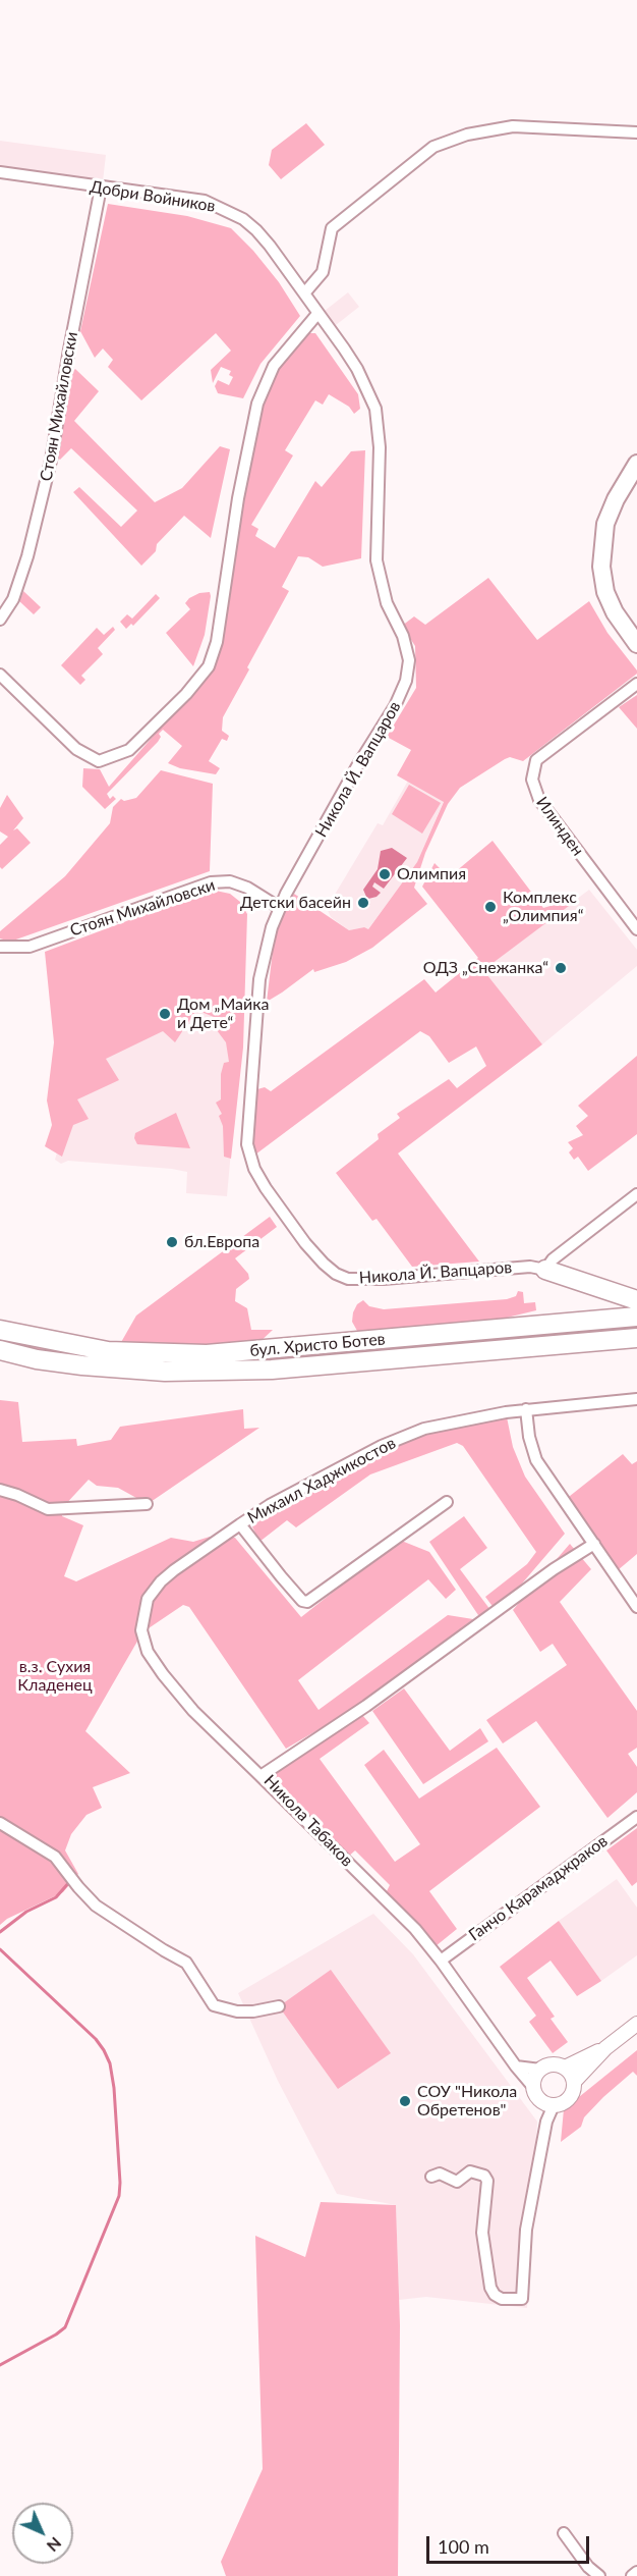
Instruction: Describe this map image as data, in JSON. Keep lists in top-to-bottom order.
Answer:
{
  "streets": {
    "highway": ["бул. Христо Ботев"],
    "street": [
      "Добри Войников",
      "Стоян Михайловски",
      "Никола Й. Вапцаров",
      "Илинден",
      "Михаил Хаджикостов",
      "Никола Табаков",
      "Ганчо Карамаджраков"
    ]
  },
  "crossings": [
    ["Добри Войников", "Стоян Михайловски"],
    ["Добри Войников", "Никола Й. Вапцаров"],
    ["Стоян Михайловски", "Никола Й. Вапцаров"],
    ["Никола Табаков", "Ганчо Карамаджраков"]
  ],
  "parks": ["в.з. Сухия Кладенец"],
  "places": [
    "Олимпия",
    "Детски басейн",
    "Комплекс „Олимпия“",
    "ОДЗ „Снежанка“",
    "Дом „Майка и Дете“",
    "бл.Европа",
    "СОУ \"Никола Обретенов\""
  ],
  "scale_bar": "100 m",
  "north": "bottom right"
}
